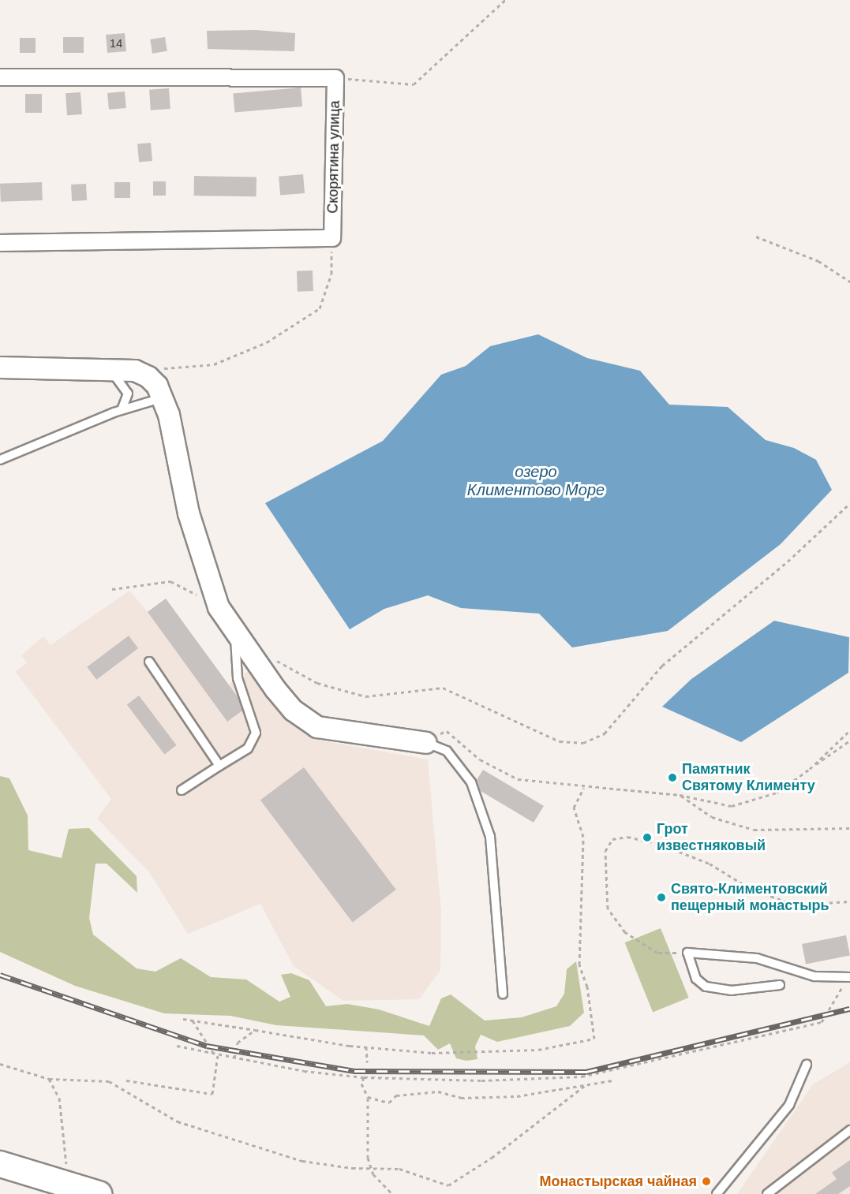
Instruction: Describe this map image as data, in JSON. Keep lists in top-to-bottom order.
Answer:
{
  "streets": {
    "street": ["Скорятина улица"]
  },
  "water": ["озеро Климентово Море"],
  "places": [
    "Памятник Святому Клименту",
    "Грот известняковый",
    "Свято-Климентовский пещерный монастырь",
    "Монастырская чайная"
  ],
  "house_numbers": ["14"]
}
